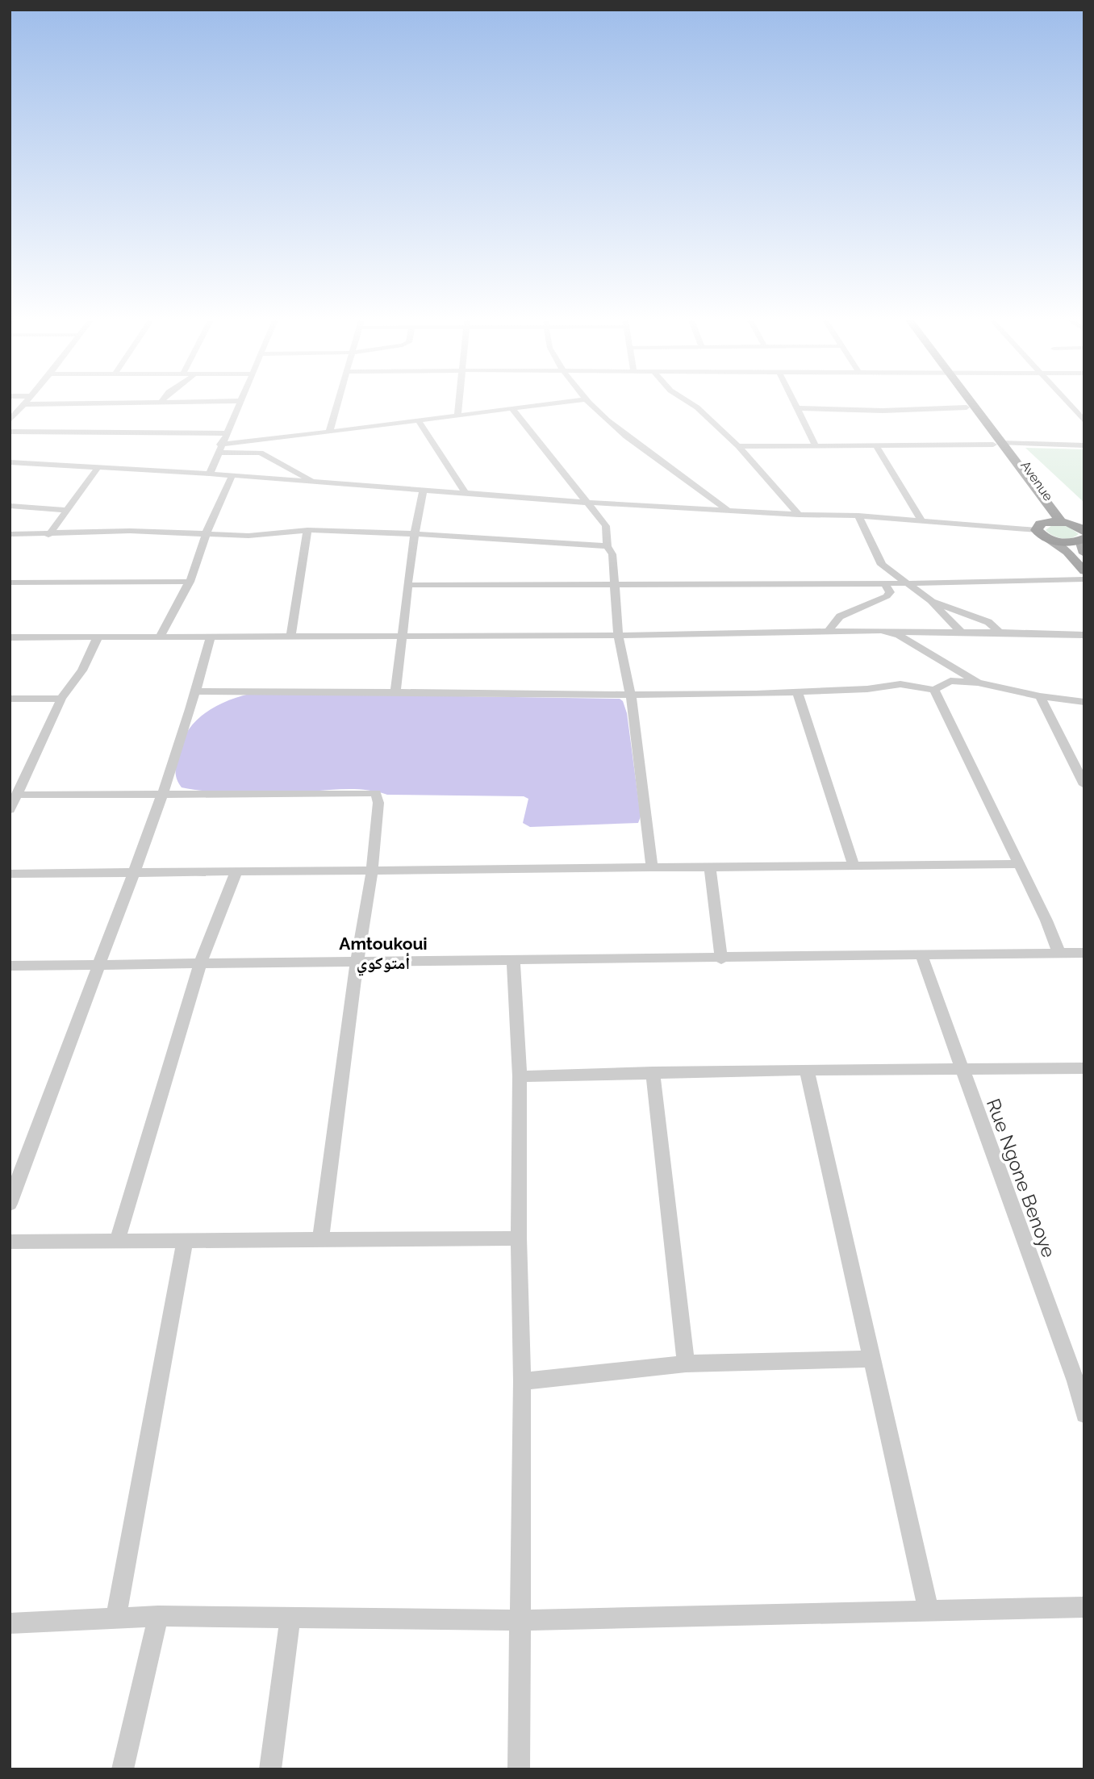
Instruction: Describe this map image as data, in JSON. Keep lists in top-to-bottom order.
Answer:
{
  "streets": {
    "highway": ["Avenue"],
    "street": ["Rue Ngone Benoye"]
  },
  "districts": ["Amtoukoui أمتوكوي"]
}
